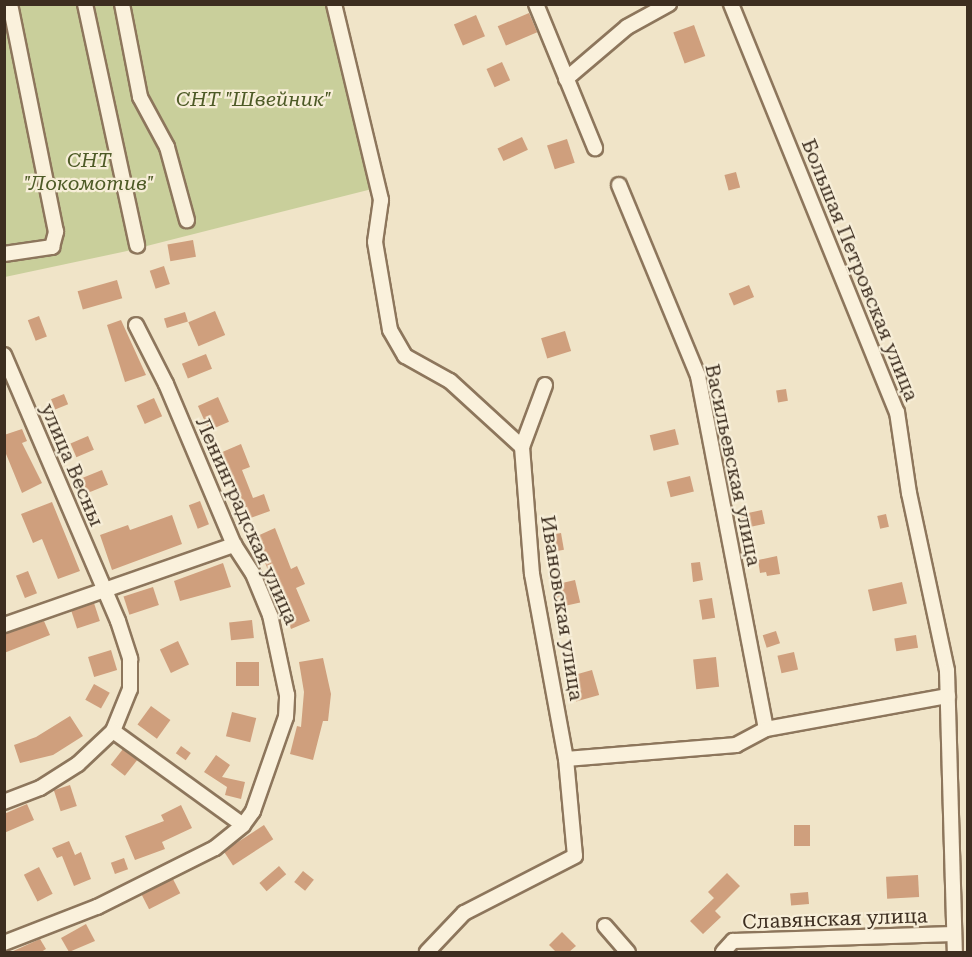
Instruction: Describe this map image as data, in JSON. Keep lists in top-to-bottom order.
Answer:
{
  "streets": {
    "street": [
      "Большая Петровская улица",
      "улица Весны",
      "Васильевская улица",
      "Ленинградская улица",
      "Ивановская улица",
      "Славянская улица"
    ]
  },
  "crossings": [
    ["Большая Петровская улица", "Славянская улица"]
  ],
  "parks": ["СНТ \"Швейник\"", "СНТ \"Локомотив\""]
}
